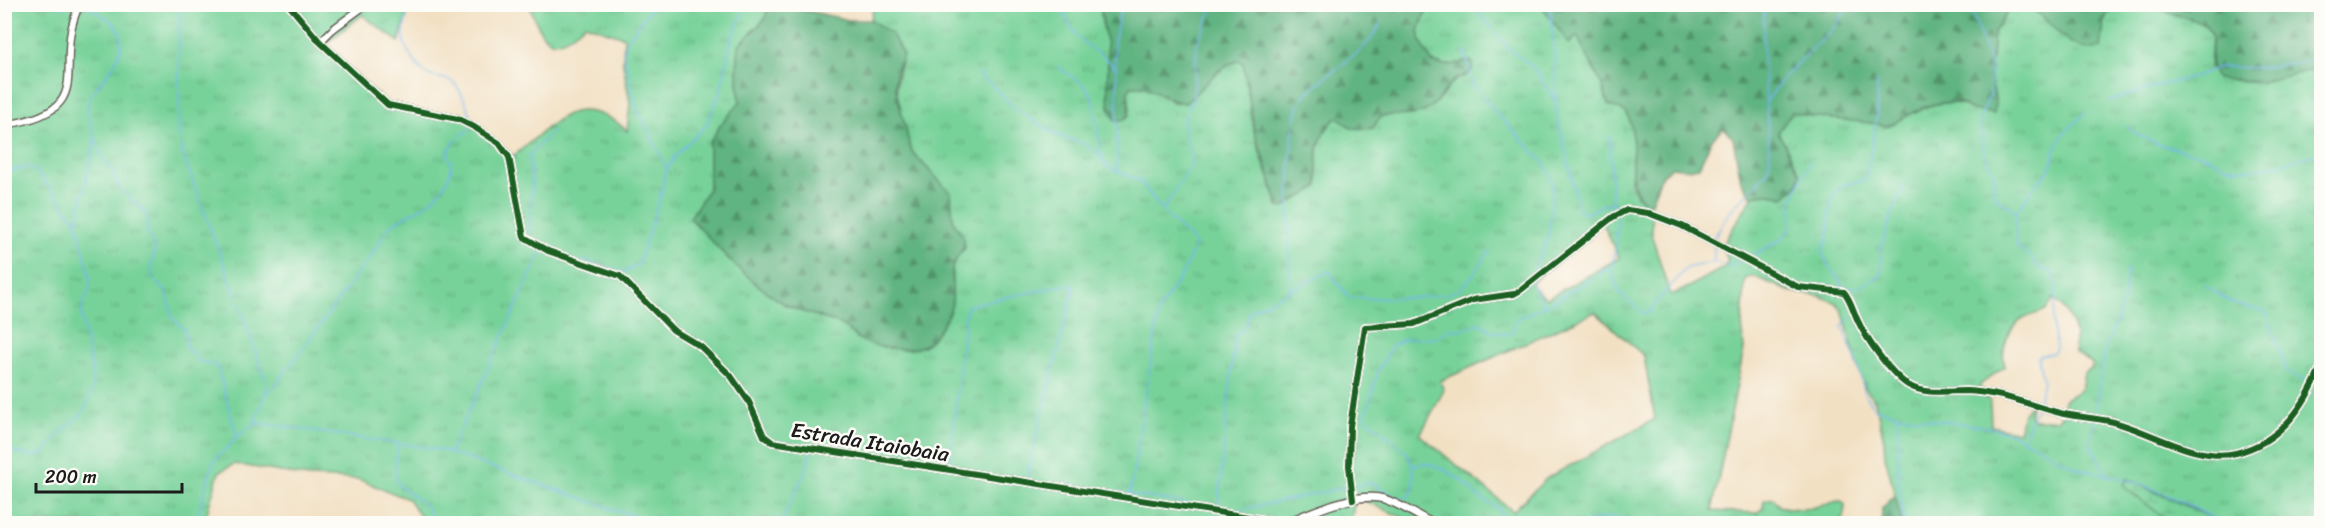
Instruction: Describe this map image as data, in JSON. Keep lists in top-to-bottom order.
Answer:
{
  "streets": {
    "street": ["Estrada Itaiobaia"]
  },
  "scale_bar": "200 m"
}
